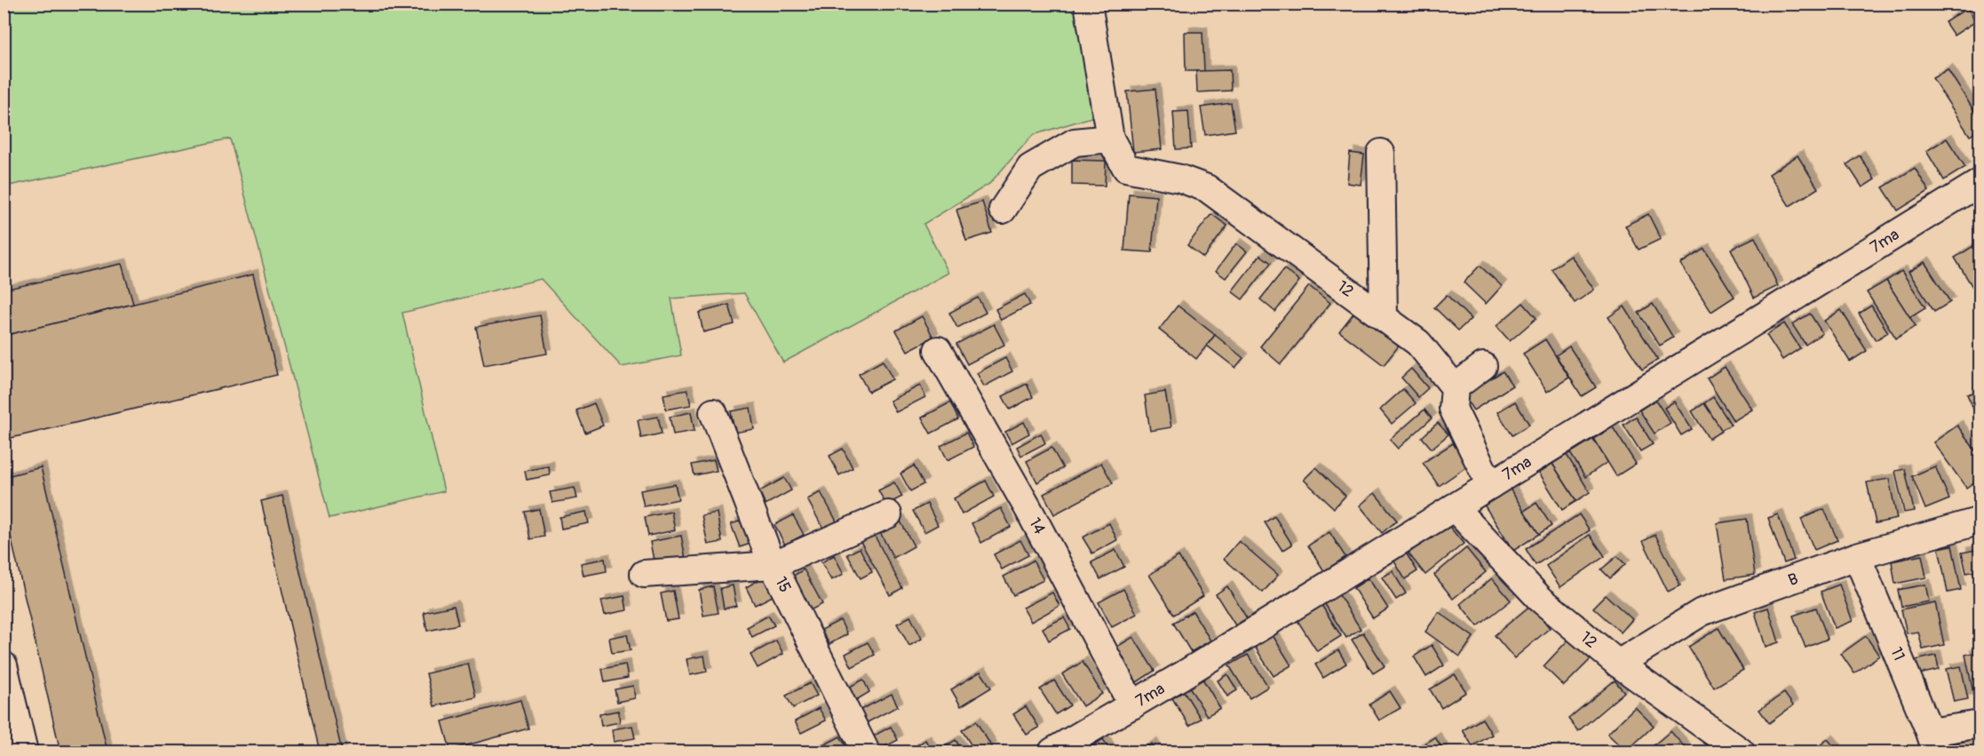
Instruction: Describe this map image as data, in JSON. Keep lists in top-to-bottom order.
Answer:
{
  "streets": {
    "street": [
      "7ma",
      "12",
      "14",
      "B",
      "15",
      "11"
    ]
  },
  "crossings": [
    ["7ma", "12"],
    ["7ma", "14"],
    ["12", "B"],
    ["B", "11"]
  ]
}
